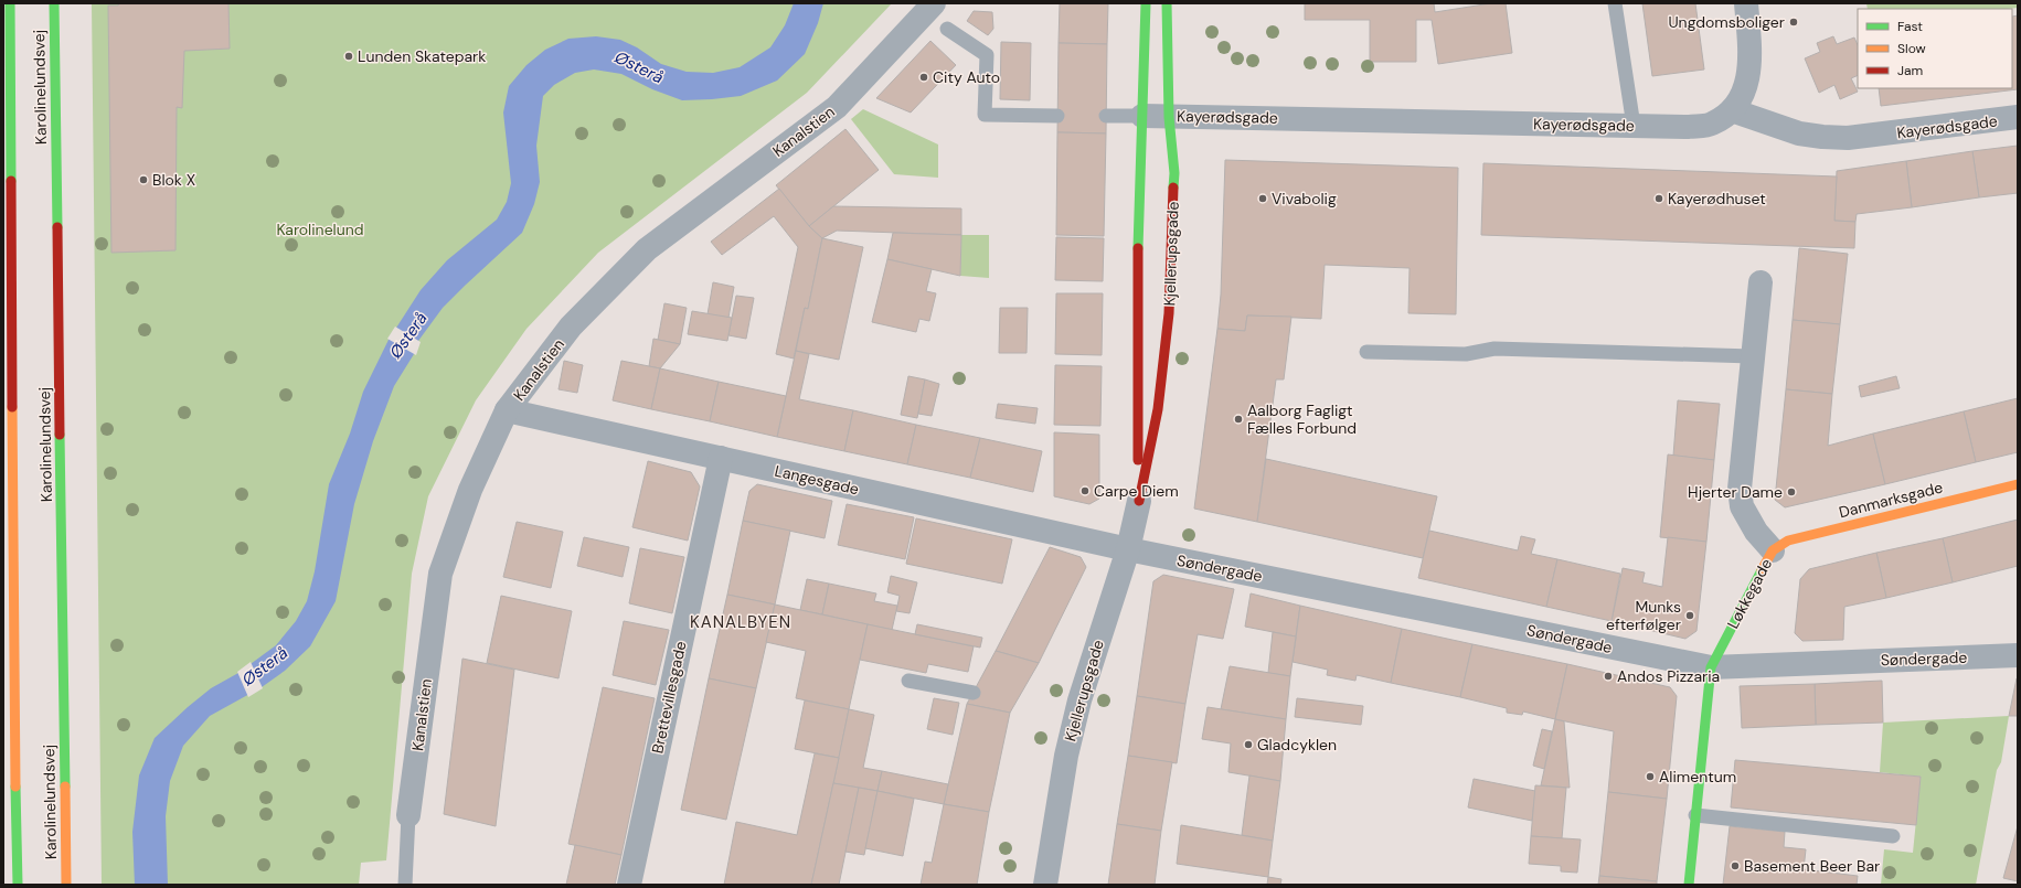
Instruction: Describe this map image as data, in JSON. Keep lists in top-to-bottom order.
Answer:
{
  "streets": {
    "main road": [
      "Karolinelundsvej",
      "Kjellerupsgade",
      "Danmarksgade",
      "Løkkegade"
    ],
    "street": [
      "Kayerødsgade",
      "Kanalstien",
      "Langesgade",
      "Søndergade",
      "Brettevillesgade"
    ]
  },
  "crossings": [
    ["Kayerødsgade", "Kjellerupsgade"],
    ["Kanalstien", "Langesgade"],
    ["Kjellerupsgade", "Langesgade"],
    ["Kjellerupsgade", "Søndergade"],
    ["Langesgade", "Søndergade"],
    ["Langesgade", "Brettevillesgade"],
    ["Danmarksgade", "Løkkegade"],
    ["Søndergade", "Løkkegade"]
  ],
  "districts": ["KANALBYEN"],
  "water": ["Østerå"],
  "parks": ["Karolinelund"],
  "places": [
    "Ungdomsboliger",
    "Lunden Skatepark",
    "City Auto",
    "Blok X",
    "Vivabolig",
    "Kayerødhuset",
    "Aalborg Fagligt Fælles Forbund",
    "Carpe Diem",
    "Hjerter Dame",
    "Munks efterfølger",
    "Andos Pizzaria",
    "Gladcyklen",
    "Alimentum",
    "Basement Beer Bar"
  ],
  "legend": ["Fast", "Slow", "Jam"]
}
